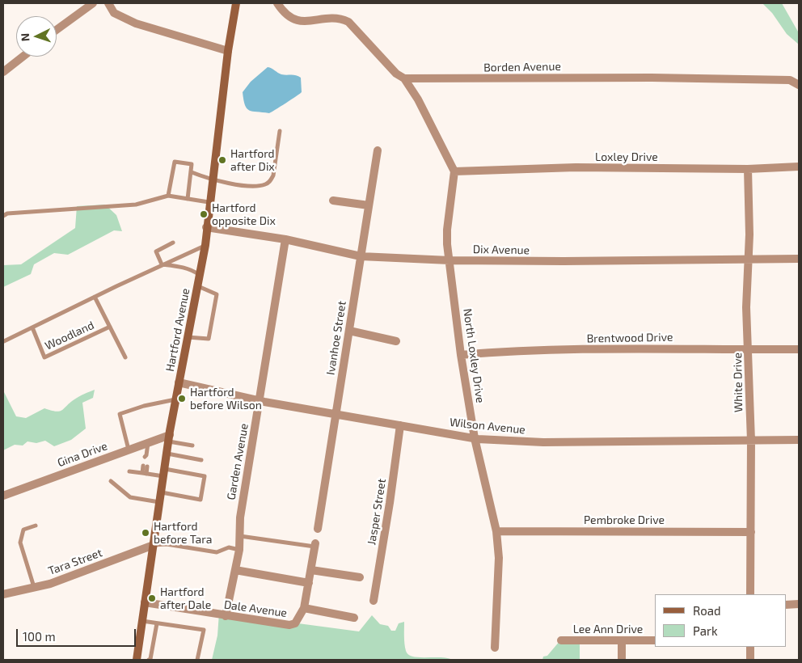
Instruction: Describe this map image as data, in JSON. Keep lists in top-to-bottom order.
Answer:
{
  "streets": {
    "main road": ["Hartford Avenue"],
    "street": [
      "Borden Avenue",
      "Loxley Drive",
      "Dix Avenue",
      "Ivanhoe Street",
      "Brentwood Drive",
      "North Loxley Drive",
      "White Drive",
      "Wilson Avenue",
      "Gina Drive",
      "Garden Avenue",
      "Jasper Street",
      "Pembroke Drive",
      "Tara Street",
      "Dale Avenue",
      "Lee Ann Drive"
    ],
    "lane": ["Woodland"]
  },
  "crossings": [
    ["Loxley Drive", "North Loxley Drive"],
    ["Loxley Drive", "White Drive"],
    ["Dix Avenue", "Hartford Avenue"],
    ["Dix Avenue", "Ivanhoe Street"],
    ["Dix Avenue", "North Loxley Drive"],
    ["Dix Avenue", "White Drive"],
    ["Dix Avenue", "Garden Avenue"],
    ["Hartford Avenue", "Woodland"],
    ["Hartford Avenue", "Wilson Avenue"],
    ["Hartford Avenue", "Gina Drive"],
    ["Hartford Avenue", "Tara Street"],
    ["Hartford Avenue", "Dale Avenue"],
    ["Ivanhoe Street", "Wilson Avenue"],
    ["Brentwood Drive", "North Loxley Drive"],
    ["Brentwood Drive", "White Drive"],
    ["North Loxley Drive", "Wilson Avenue"],
    ["North Loxley Drive", "Pembroke Drive"],
    ["White Drive", "Wilson Avenue"],
    ["White Drive", "Pembroke Drive"],
    ["Wilson Avenue", "Garden Avenue"],
    ["Wilson Avenue", "Jasper Street"],
    ["Garden Avenue", "Dale Avenue"]
  ],
  "places": [
    "Hartford after Dix",
    "Hartford opposite Dix",
    "Hartford before Wilson",
    "Hartford before Tara",
    "Hartford after Dale"
  ],
  "legend": ["Road", "Park"],
  "scale_bar": "100 m",
  "north": "left"
}
